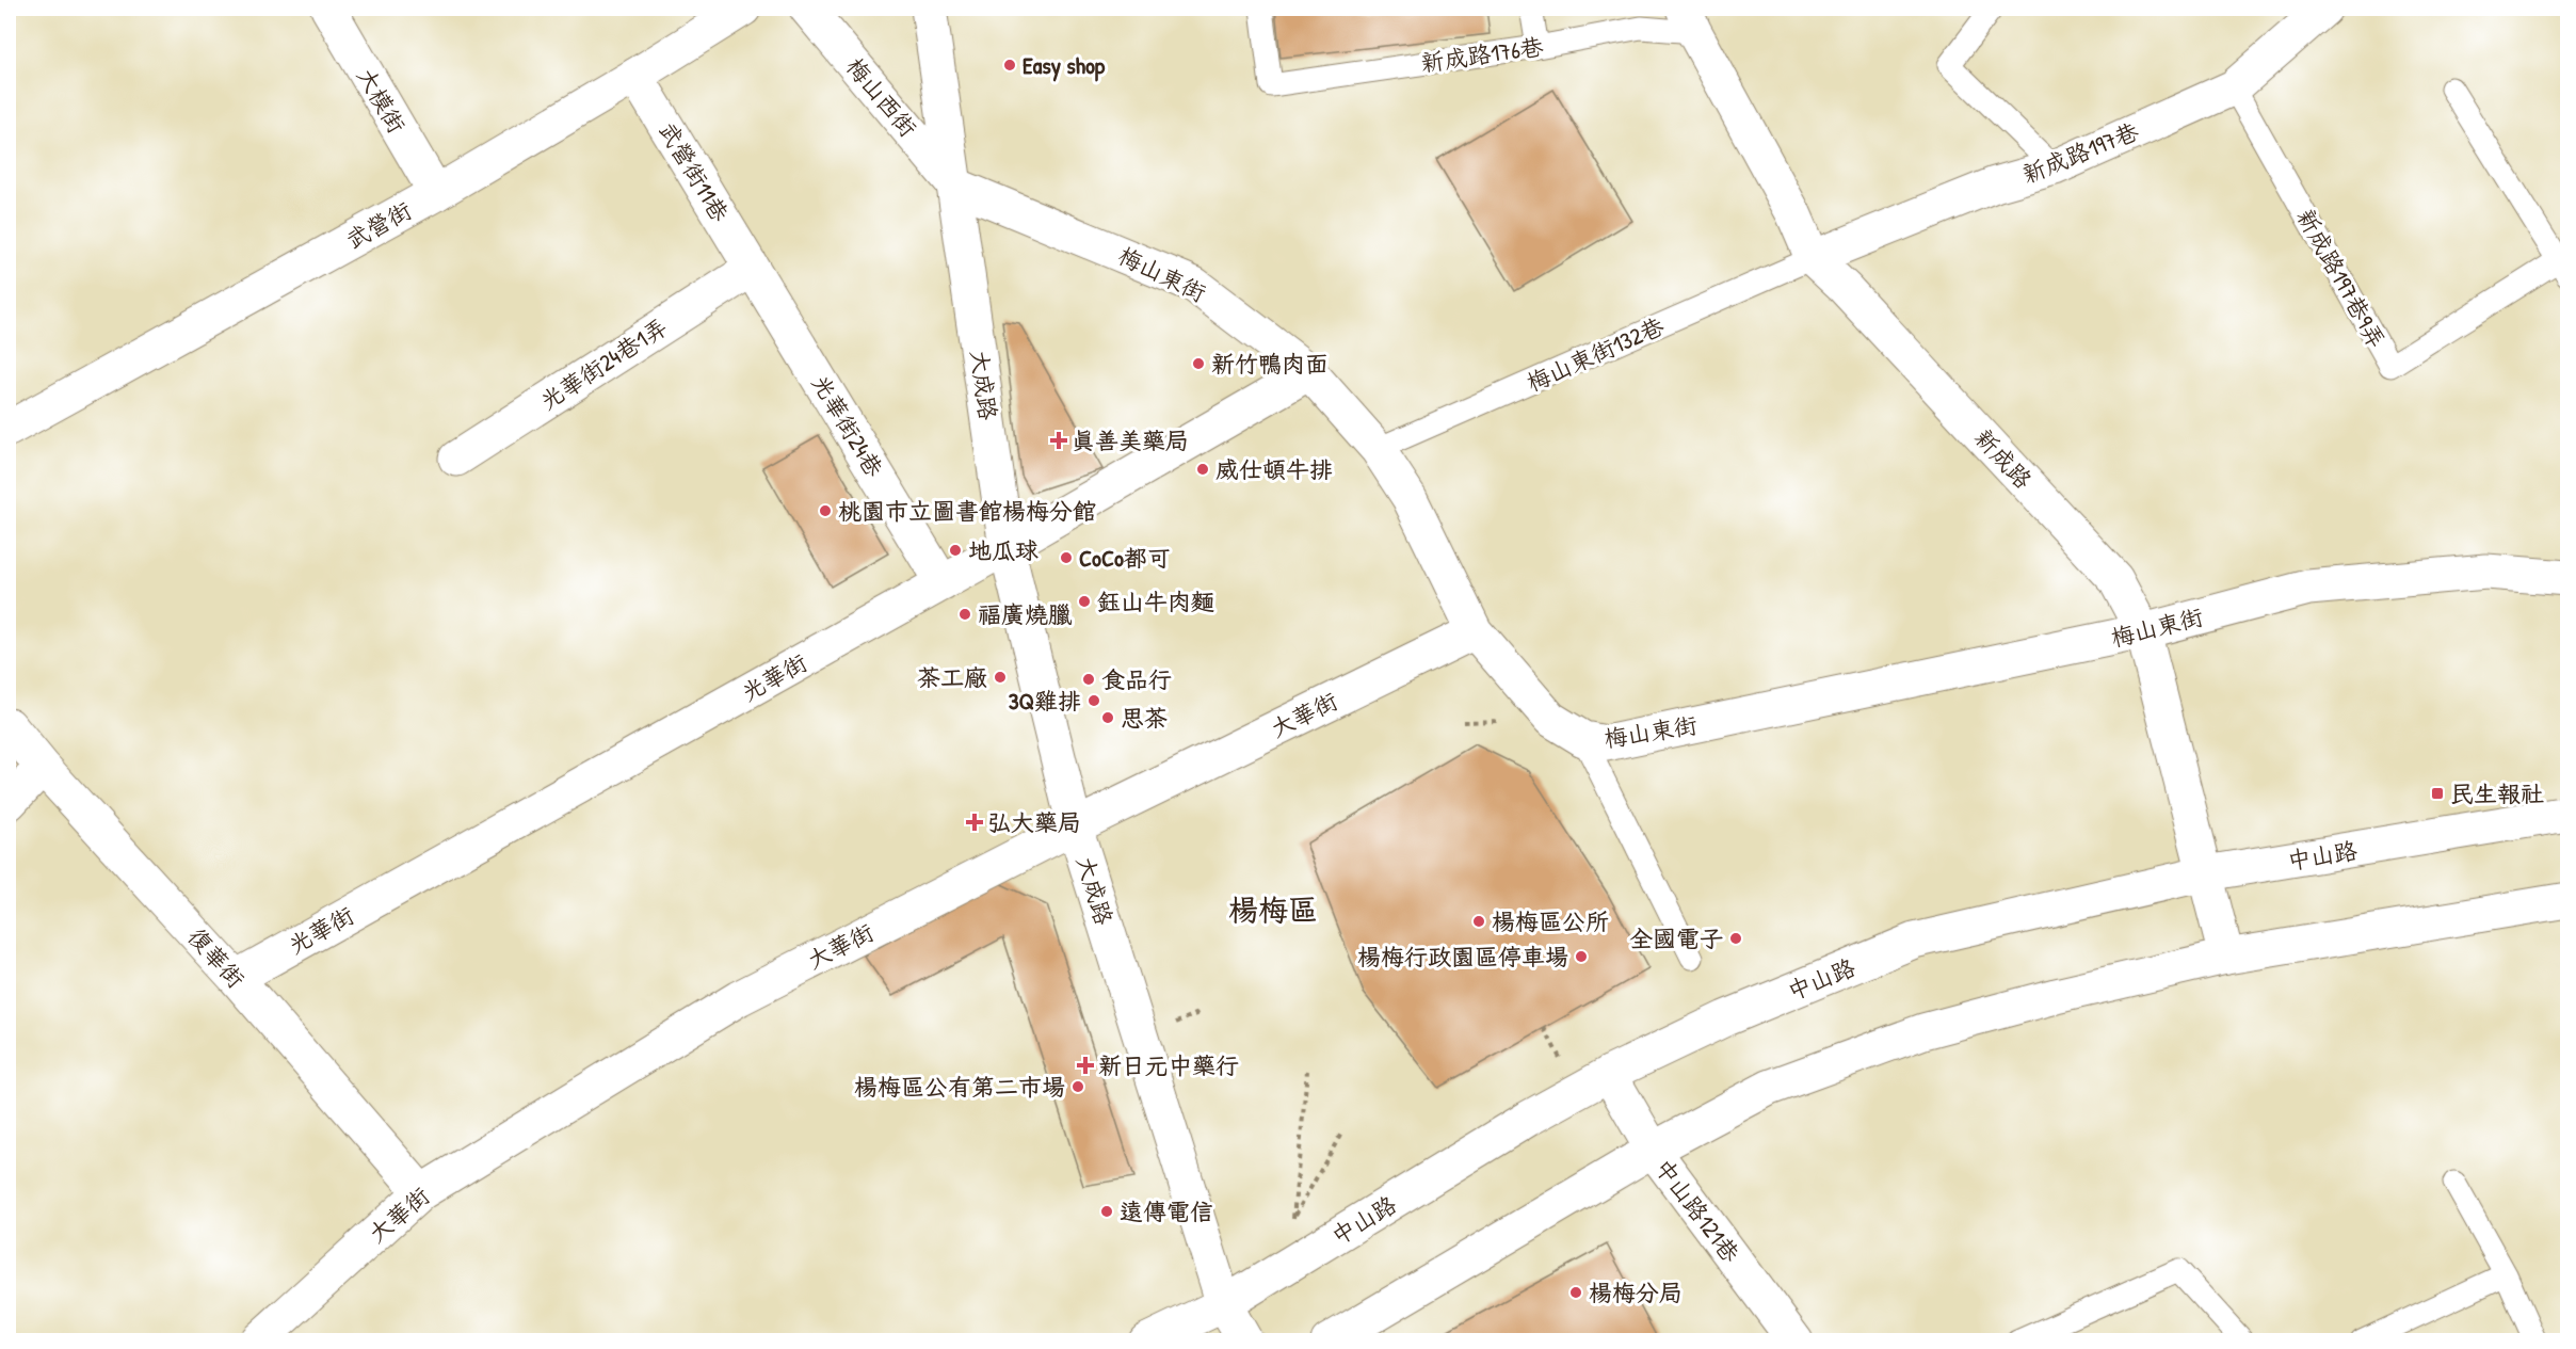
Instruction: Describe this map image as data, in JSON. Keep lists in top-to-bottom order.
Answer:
{
  "streets": {
    "street": [
      "梅山西街",
      "大模街",
      "新成路197巷",
      "武營街11巷",
      "武營街",
      "梅山東街",
      "光華街24巷1弄",
      "大成路",
      "光華街24巷",
      "新成路",
      "光華街",
      "大華街",
      "中山路",
      "復華街",
      "中山路121巷"
    ],
    "lane": ["新成路176巷", "新成路197巷9弄", "梅山東街132巷"]
  },
  "crossings": [
    ["新成路176巷", "新成路"],
    ["梅山西街", "梅山東街"],
    ["梅山西街", "大成路"],
    ["大模街", "武營街"],
    ["新成路197巷", "新成路197巷9弄"],
    ["新成路197巷", "梅山東街132巷"],
    ["新成路197巷", "新成路"],
    ["武營街11巷", "武營街"],
    ["武營街11巷", "光華街24巷1弄"],
    ["武營街11巷", "光華街24巷"],
    ["梅山東街", "梅山東街132巷"],
    ["梅山東街", "大成路"],
    ["梅山東街", "新成路"],
    ["梅山東街", "光華街"],
    ["梅山東街", "大華街"],
    ["梅山東街132巷", "新成路"],
    ["光華街24巷1弄", "光華街24巷"],
    ["大成路", "光華街"],
    ["大成路", "大華街"],
    ["大成路", "中山路"],
    ["光華街24巷", "光華街"],
    ["新成路", "中山路"],
    ["光華街", "復華街"],
    ["大華街", "復華街"],
    ["中山路", "中山路121巷"]
  ],
  "districts": ["楊梅區"],
  "places": {
    "other": [
      "Easy shop",
      "新竹鴨肉面",
      "威仕頓牛排",
      "桃園市立圖書館楊梅分館",
      "地瓜球",
      "CoCo都可",
      "鈺山牛肉麵",
      "福廣燒臘",
      "茶工廠",
      "食品行",
      "3Q雞排",
      "思茶",
      "楊梅區公所",
      "全國電子",
      "楊梅行政園區停車場",
      "楊梅區公有第二市場",
      "遠傳電信",
      "楊梅分局"
    ],
    "health": ["真善美藥局", "弘大藥局", "新日元中藥行"],
    "transit": ["民生報社"]
  }
}
